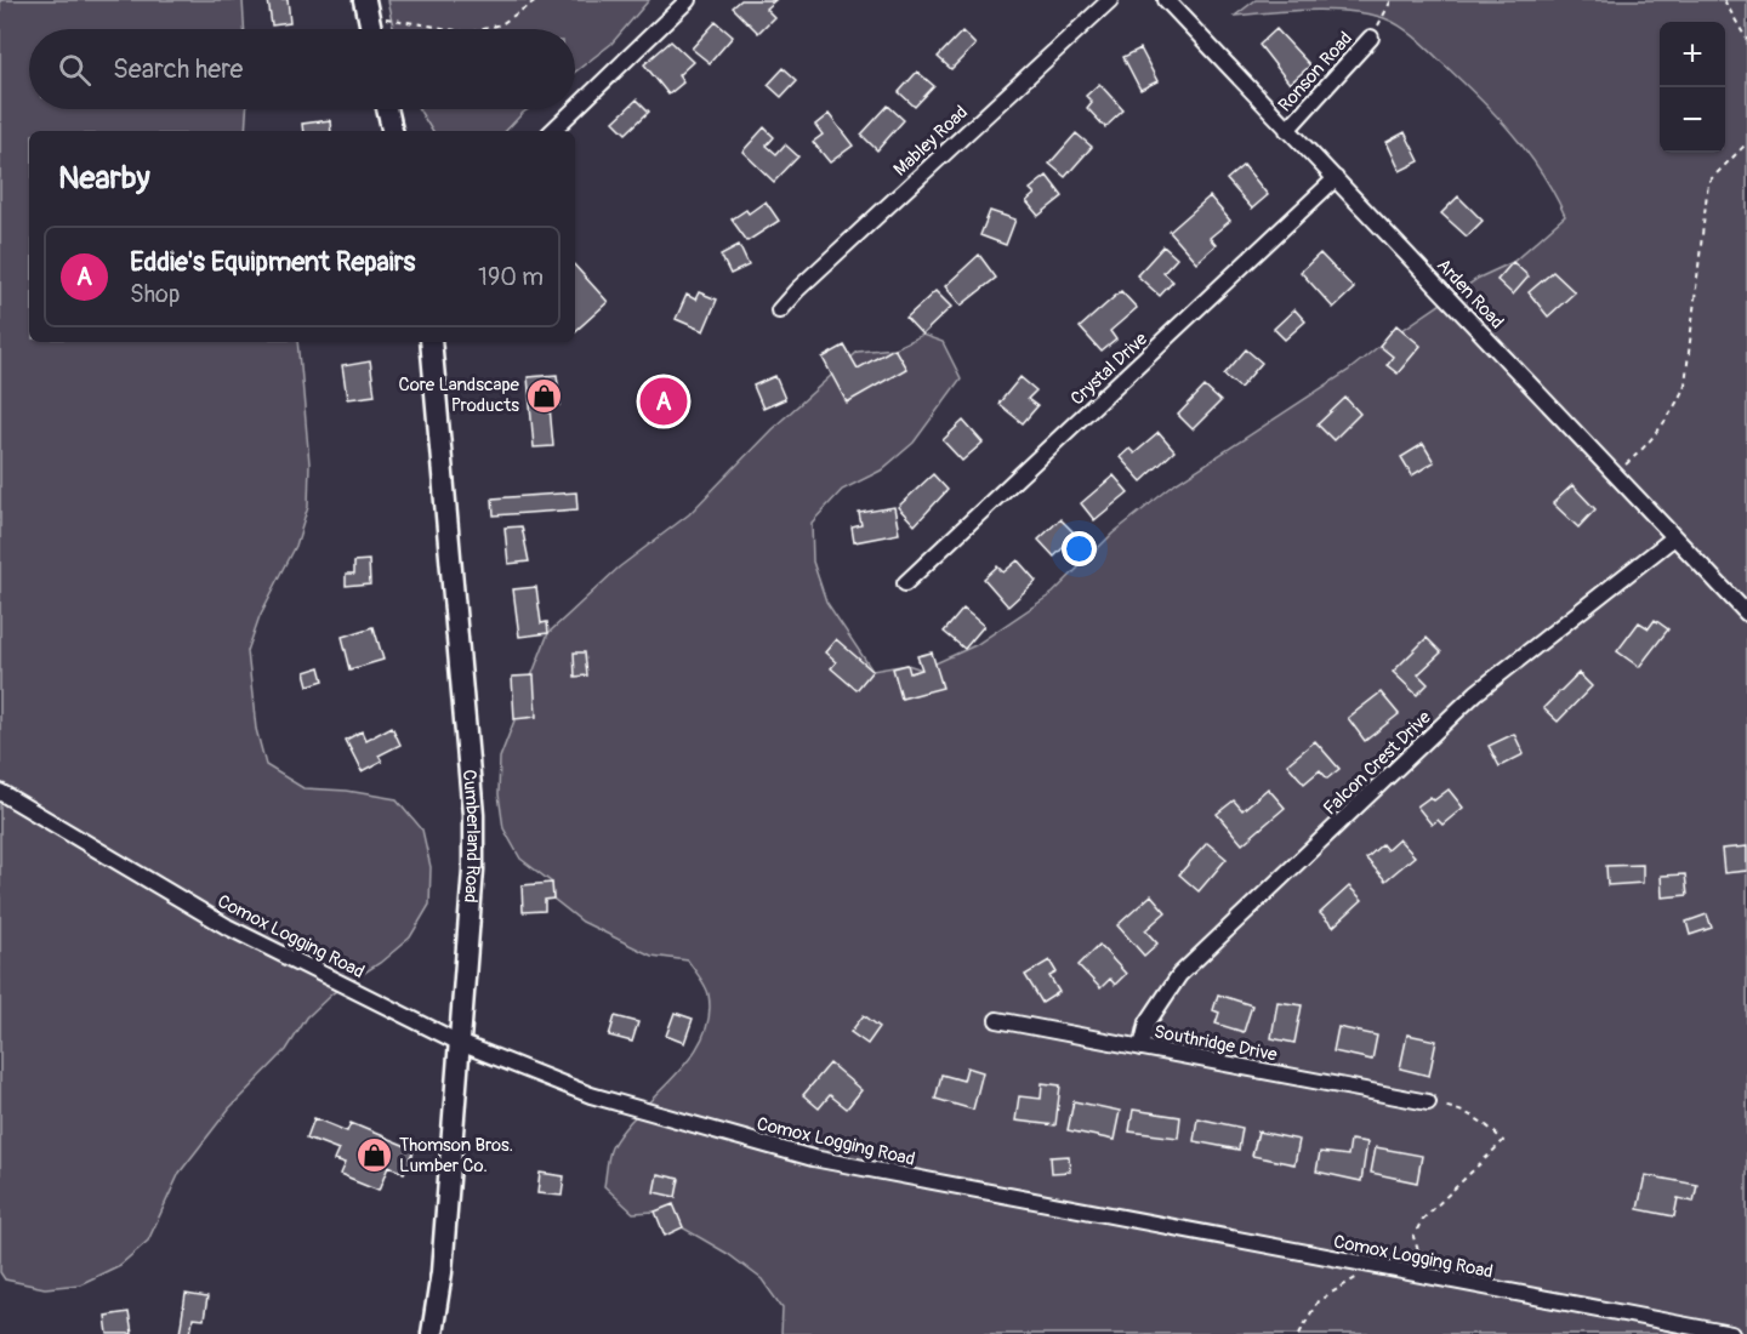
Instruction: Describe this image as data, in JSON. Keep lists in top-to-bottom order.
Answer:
{
  "streets": {
    "street": [
      "Ronson Road",
      "Mabley Road",
      "Arden Road",
      "Crystal Drive",
      "Falcon Crest Drive",
      "Cumberland Road",
      "Comox Logging Road",
      "Southridge Drive"
    ]
  },
  "crossings": [
    ["Ronson Road", "Arden Road"],
    ["Arden Road", "Crystal Drive"],
    ["Arden Road", "Falcon Crest Drive"],
    ["Falcon Crest Drive", "Southridge Drive"],
    ["Cumberland Road", "Comox Logging Road"]
  ],
  "places": {
    "shop": ["Core Landscape Products", "Thomson Bros. Lumber Co."]
  },
  "page": {
    "map_buttons": ["+", "−"],
    "search": "Search here",
    "heading": "Nearby",
    "list": [
      {
        "mark": "A",
        "name": "Eddie's Equipment Repairs",
        "note": "Shop",
        "value": "190 m"
      }
    ],
    "pins": "A"
  }
}
